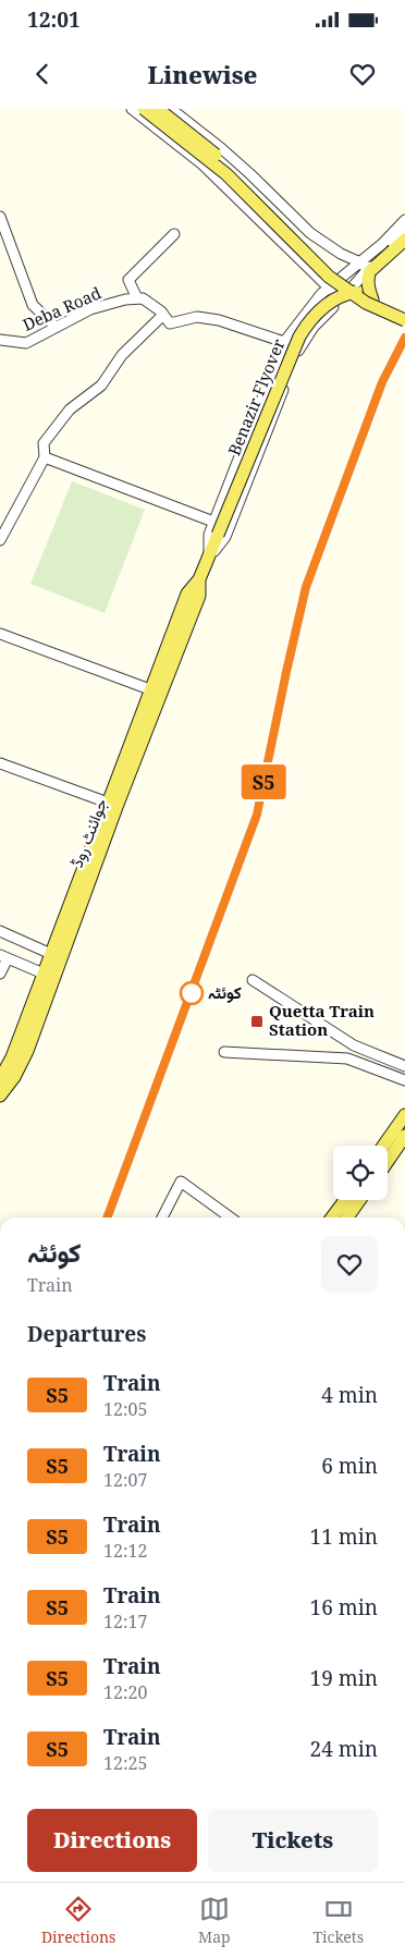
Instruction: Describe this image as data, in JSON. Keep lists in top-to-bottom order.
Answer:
{
  "streets": {
    "main road": ["Benazir Flyover", "جوائنٹ روڈ"],
    "street": ["Deba Road"]
  },
  "crossings": [
    ["Benazir Flyover", "جوائنٹ روڈ"]
  ],
  "places": {
    "other": ["کوئٹہ"],
    "transit": ["Quetta Train Station"]
  },
  "page": {
    "status": "12:01",
    "header": "Linewise",
    "on_map": "S5",
    "heading": [
      ["کوئٹہ", "Train"],
      "Departures"
    ],
    "list": [
      {
        "mark": "S5",
        "name": "Train",
        "note": "12:05",
        "value": "4 min"
      },
      {
        "mark": "S5",
        "name": "Train",
        "note": "12:07",
        "value": "6 min"
      },
      {
        "mark": "S5",
        "name": "Train",
        "note": "12:12",
        "value": "11 min"
      },
      {
        "mark": "S5",
        "name": "Train",
        "note": "12:17",
        "value": "16 min"
      },
      {
        "mark": "S5",
        "name": "Train",
        "note": "12:20",
        "value": "19 min"
      },
      {
        "mark": "S5",
        "name": "Train",
        "note": "12:25",
        "value": "24 min"
      }
    ],
    "buttons": ["Directions", "Tickets"],
    "tabs": ["Directions", "Map", "Tickets"]
  }
}
